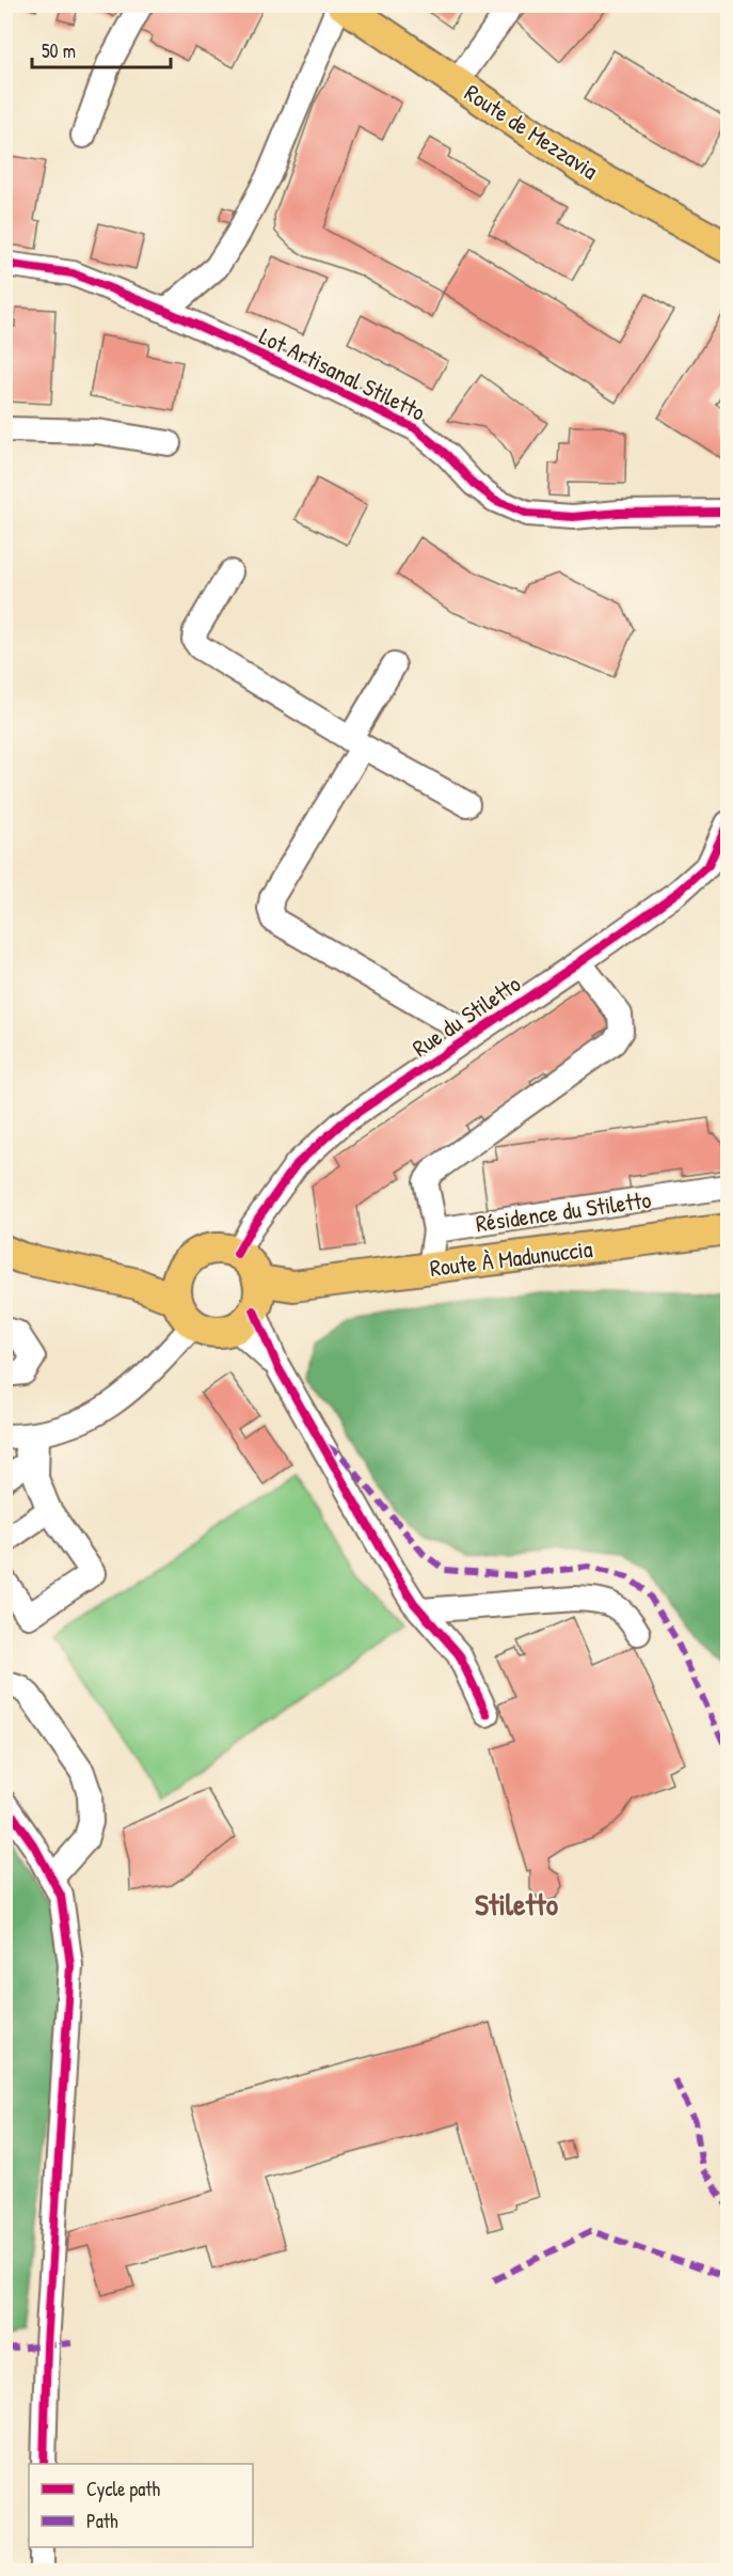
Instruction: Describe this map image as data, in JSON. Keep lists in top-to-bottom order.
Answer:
{
  "streets": {
    "main road": ["Route de Mezzavia", "Route À Madunuccia"],
    "street": ["Lot Artisanal Stiletto", "Rue du Stiletto", "Résidence du Stiletto"]
  },
  "crossings": [
    ["Rue du Stiletto", "Route À Madunuccia"]
  ],
  "districts": ["Stiletto"],
  "legend": ["Cycle path", "Path"],
  "scale_bar": "50 m"
}
